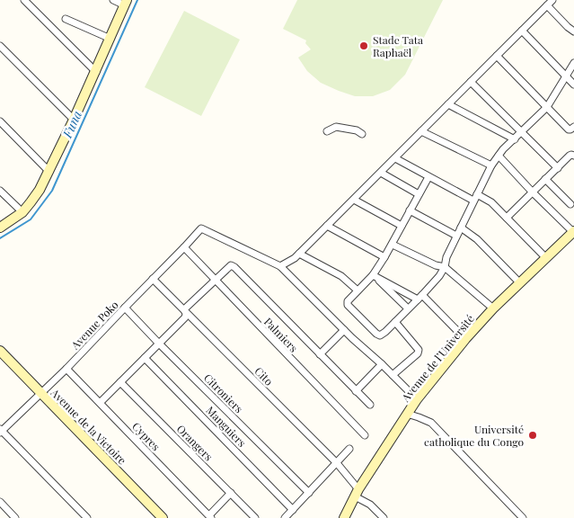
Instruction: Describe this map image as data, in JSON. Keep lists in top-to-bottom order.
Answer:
{
  "streets": {
    "main road": ["Avenue de l’Université", "Avenue de la Victoire"],
    "street": [
      "Avenue Poko",
      "Palmiers",
      "Cito",
      "Citroniers",
      "Manguiers",
      "Cypres",
      "Orangers"
    ]
  },
  "crossings": [
    ["Avenue Poko", "Palmiers"],
    ["Avenue Poko", "Cito"],
    ["Avenue Poko", "Citroniers"],
    ["Avenue Poko", "Avenue de la Victoire"],
    ["Avenue Poko", "Cypres"],
    ["Avenue de l’Université", "Cito"]
  ],
  "water": ["Funa"],
  "places": ["Stade Tata Raphaël", "Université catholique du Congo"]
}
